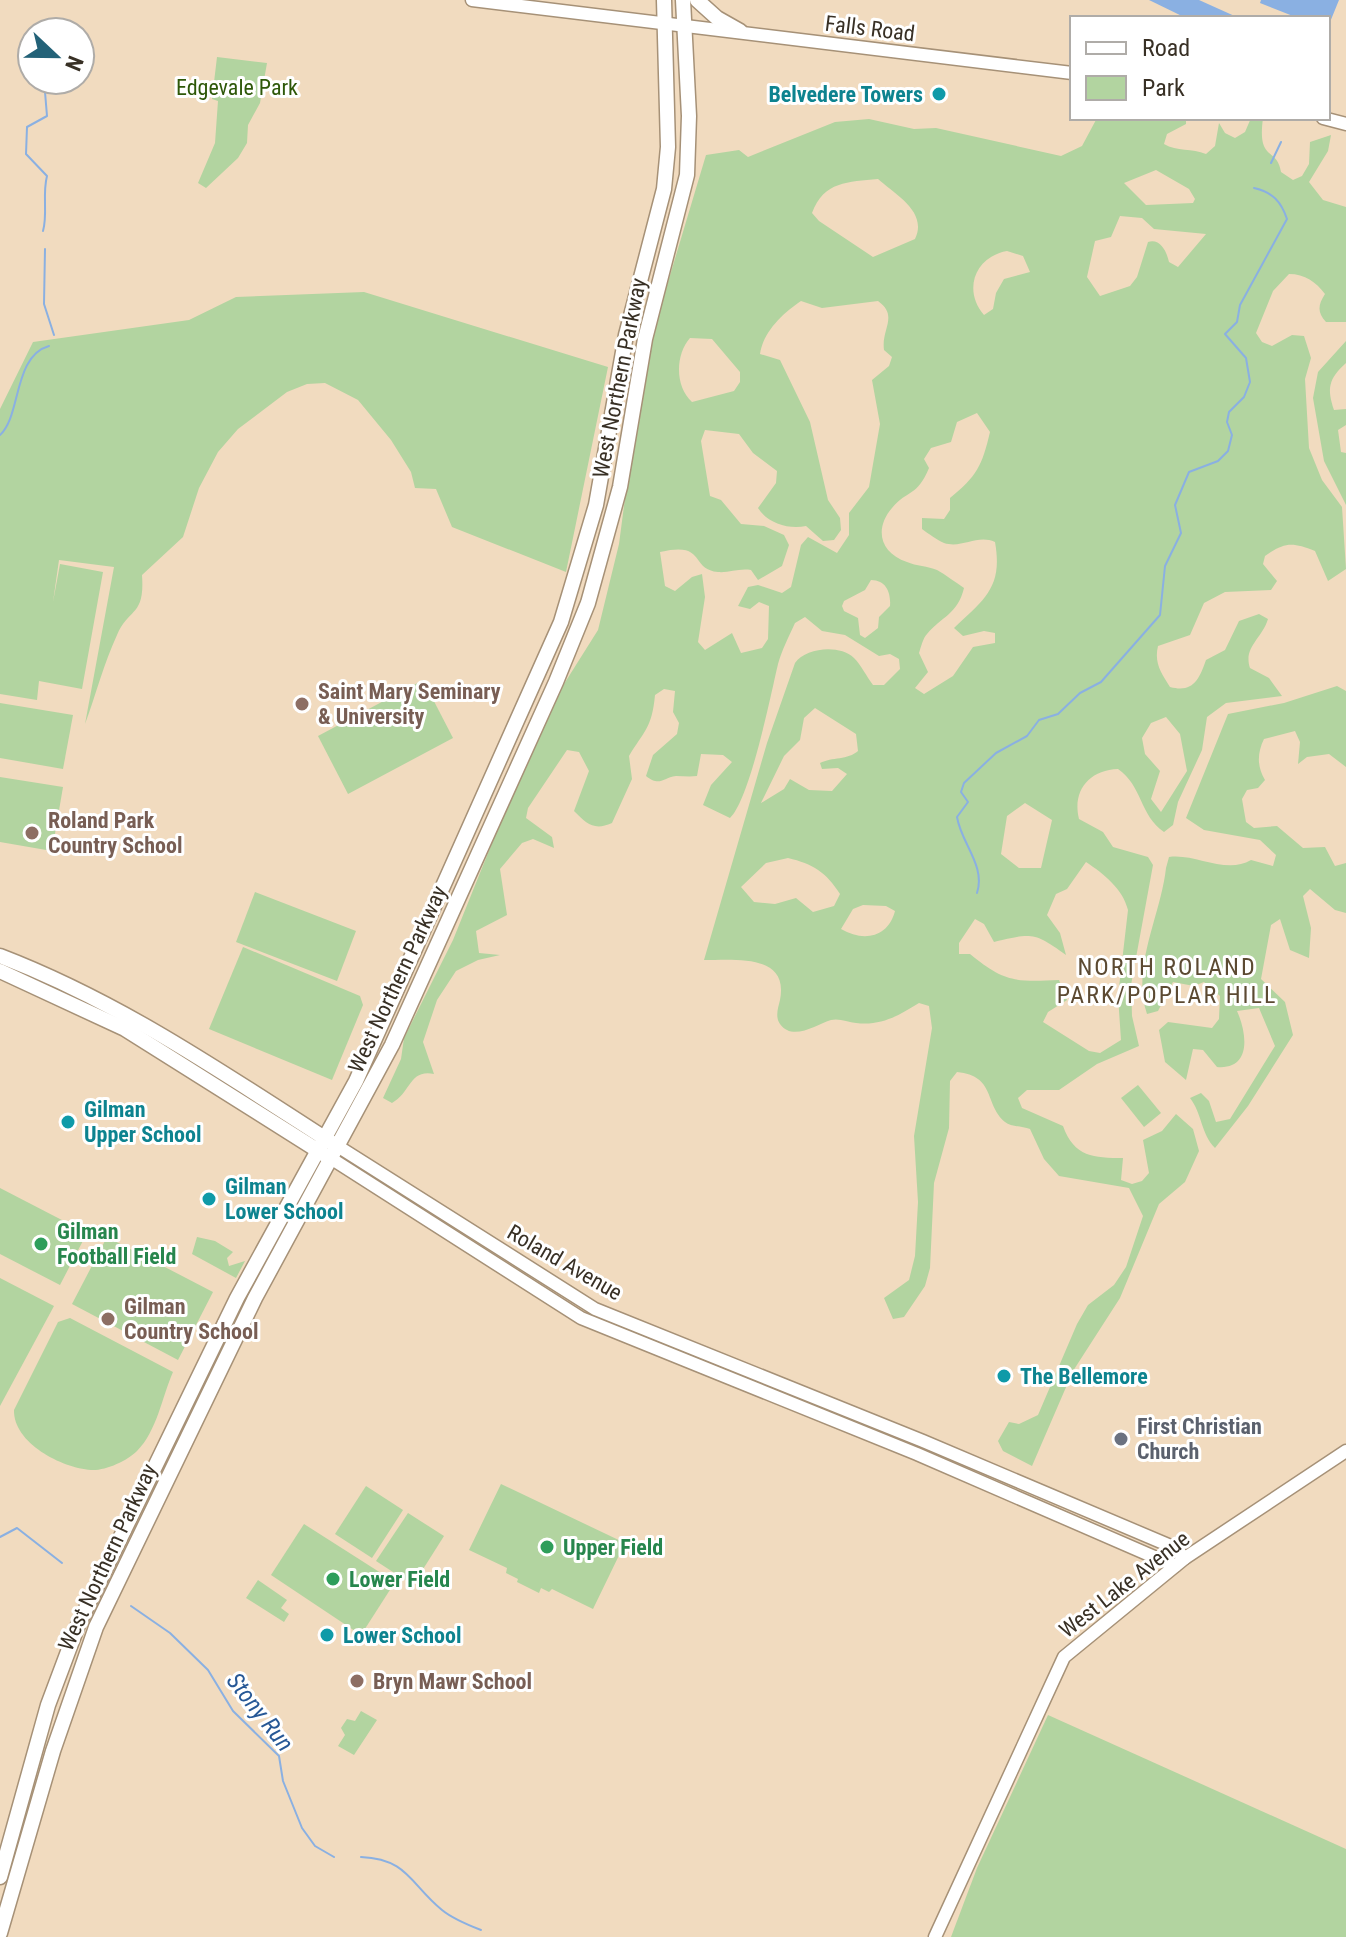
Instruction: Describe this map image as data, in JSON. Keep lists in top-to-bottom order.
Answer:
{
  "streets": {
    "main road": ["West Northern Parkway", "Roland Avenue"],
    "street": ["Falls Road", "West Lake Avenue"]
  },
  "crossings": [
    ["Falls Road", "West Northern Parkway"],
    ["West Northern Parkway", "Roland Avenue"],
    ["Roland Avenue", "West Lake Avenue"]
  ],
  "districts": ["NORTH ROLAND PARK/POPLAR HILL"],
  "water": ["Stony Run"],
  "parks": ["Edgevale Park"],
  "places": [
    "Belvedere Towers",
    "Saint Mary Seminary & University",
    "Roland Park Country School",
    "Gilman Upper School",
    "Gilman Lower School",
    "Gilman Football Field",
    "Gilman Country School",
    "The Bellemore",
    "First Christian Church",
    "Upper Field",
    "Lower Field",
    "Lower School",
    "Bryn Mawr School"
  ],
  "legend": ["Road", "Park"],
  "north": "right"
}
